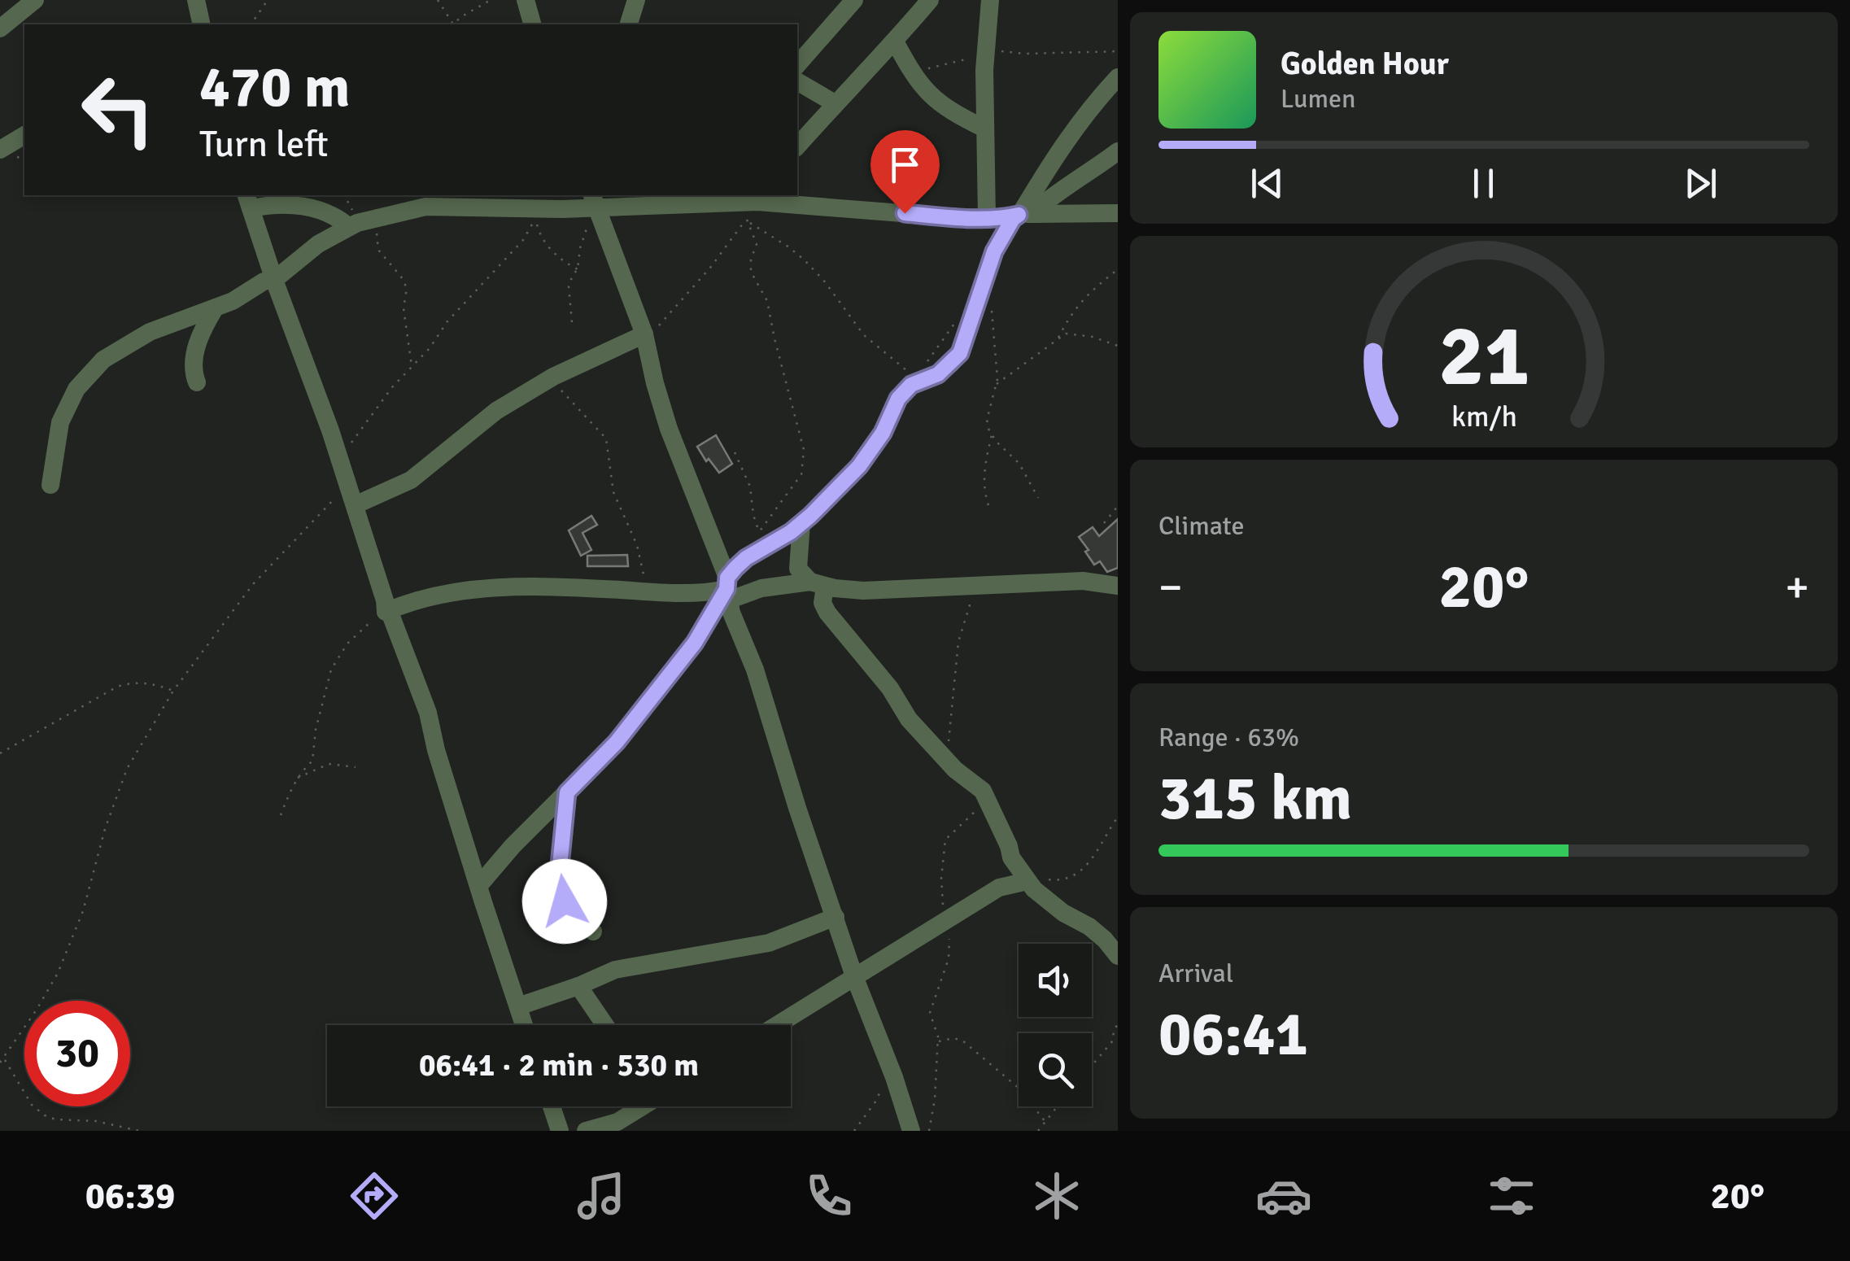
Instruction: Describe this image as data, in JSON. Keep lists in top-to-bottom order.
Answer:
{
  "page": {
    "turn": ["470 m", "Turn left"],
    "song": ["Golden Hour", "Lumen"],
    "tile": [
      "Climate",
      ["Range · 63%", "315 km"],
      ["Arrival", "06:41"]
    ],
    "heat": ["−", "20°", "+"],
    "limit": "30",
    "trip": "06:41 · 2 min · 530 m",
    "tabs": ["06:39", "20°"],
    "gauge": ["21", "km/h"]
  }
}
